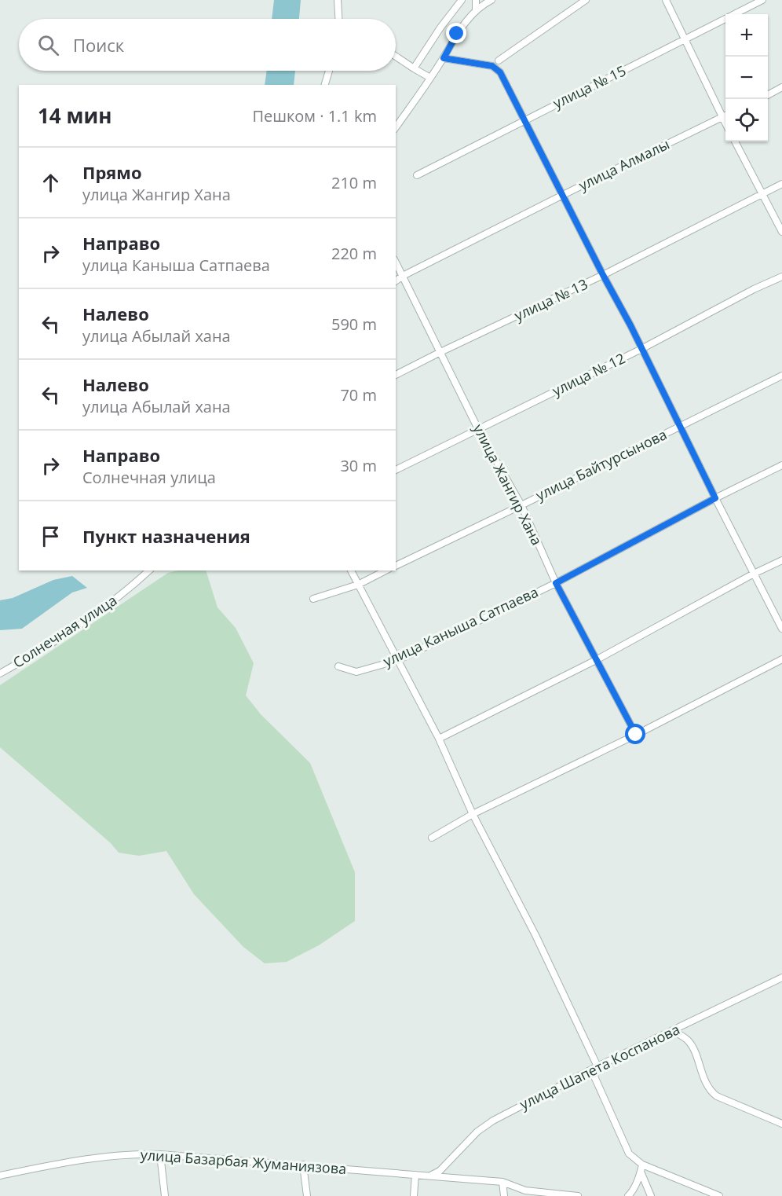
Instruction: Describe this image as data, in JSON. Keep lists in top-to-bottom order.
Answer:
{
  "streets": {
    "street": [
      "улица № 15",
      "улица Алмалы",
      "улица № 13",
      "улица № 12",
      "улица Байтурсынова",
      "улица Жангир Хана",
      "улица Каныша Сатпаева",
      "Солнечная улица",
      "улица Шапета Коспанова",
      "улица Базарбая Жуманиязова"
    ]
  },
  "crossings": [
    ["улица Алмалы", "улица Жангир Хана"],
    ["улица № 13", "улица Жангир Хана"],
    ["улица № 12", "улица Жангир Хана"],
    ["улица Байтурсынова", "улица Жангир Хана"],
    ["улица Жангир Хана", "улица Каныша Сатпаева"],
    ["улица Шапета Коспанова", "улица Базарбая Жуманиязова"]
  ],
  "page": {
    "map_buttons": ["+", "−"],
    "search": "Поиск",
    "heading": ["14 мин", "Пешком · 1.1 km"],
    "list": [
      ["Прямо", "улица Жангир Хана", "210 m"],
      ["Направо", "улица Каныша Сатпаева", "220 m"],
      ["Налево", "улица Абылай хана", "590 m"],
      ["Налево", "улица Абылай хана", "70 m"],
      ["Направо", "Солнечная улица", "30 m"],
      "Пункт назначения"
    ]
  }
}
